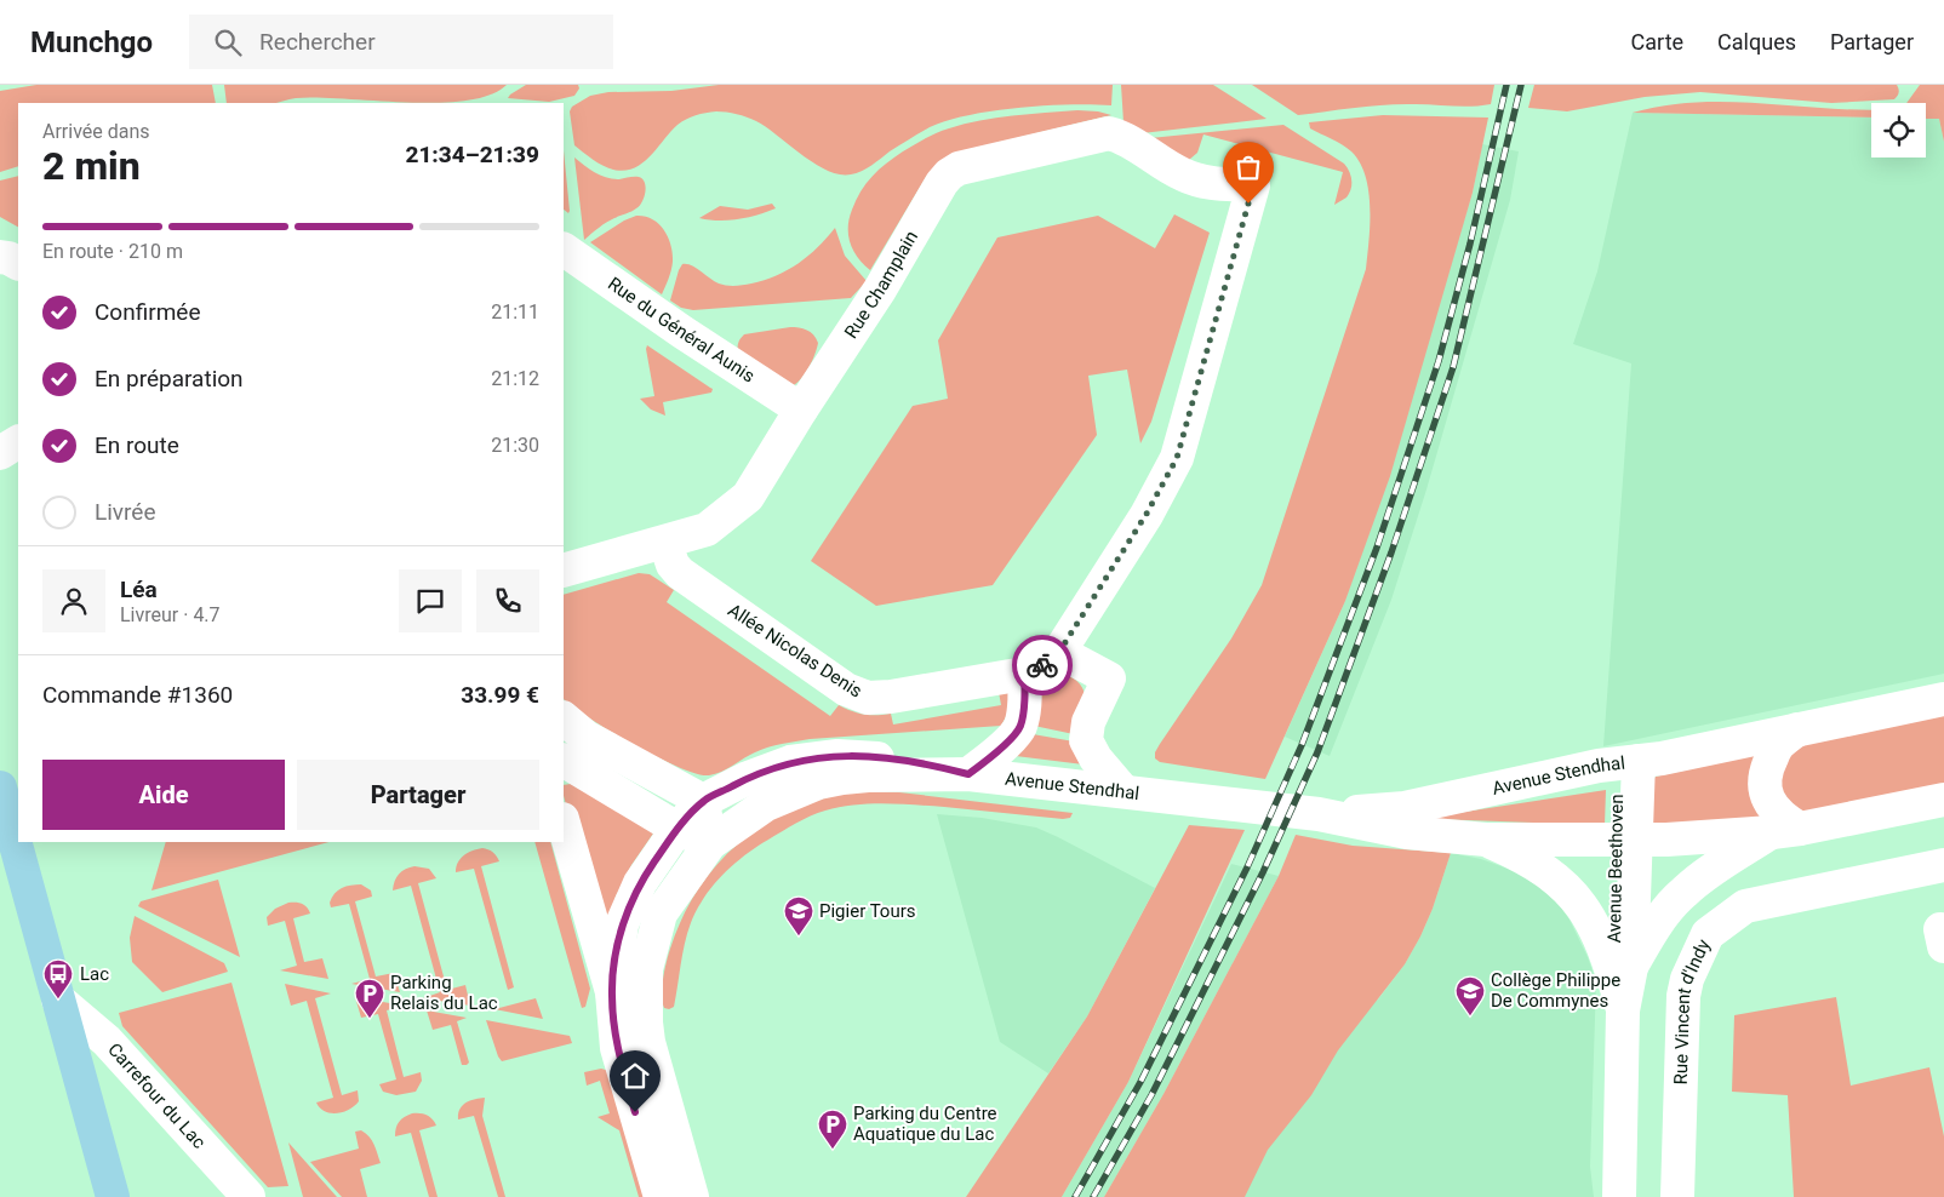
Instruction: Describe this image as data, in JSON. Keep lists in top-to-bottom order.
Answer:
{
  "streets": {
    "street": [
      "Rue Champlain",
      "Rue du Général Aunis",
      "Allée Nicolas Denis",
      "Avenue Stendhal",
      "Avenue Beethoven",
      "Rue Vincent d'Indy",
      "Carrefour du Lac"
    ]
  },
  "crossings": [
    ["Rue Champlain", "Rue du Général Aunis"],
    ["Rue Champlain", "Allée Nicolas Denis"],
    ["Avenue Stendhal", "Avenue Beethoven"]
  ],
  "places": {
    "school or university": ["Pigier Tours", "Collège Philippe De Commynes"],
    "bus stop": ["Lac"],
    "parking": ["Parking Relais du Lac", "Parking du Centre Aquatique du Lac"]
  },
  "page": {
    "header": "Munchgo",
    "search": "Rechercher",
    "nav": ["Carte", "Calques", "Partager"],
    "heading": ["2 min", "Arrivée dans", "21:34–21:39"],
    "panel": [
      "Léa",
      "Livreur · 4.7",
      "Commande #1360",
      "33.99 €"
    ],
    "bar": "En route · 210 m",
    "list": [
      ["Confirmée", "21:11"],
      ["En préparation", "21:12"],
      ["En route", "21:30"],
      "Livrée"
    ],
    "buttons": ["Aide", "Partager"]
  }
}
